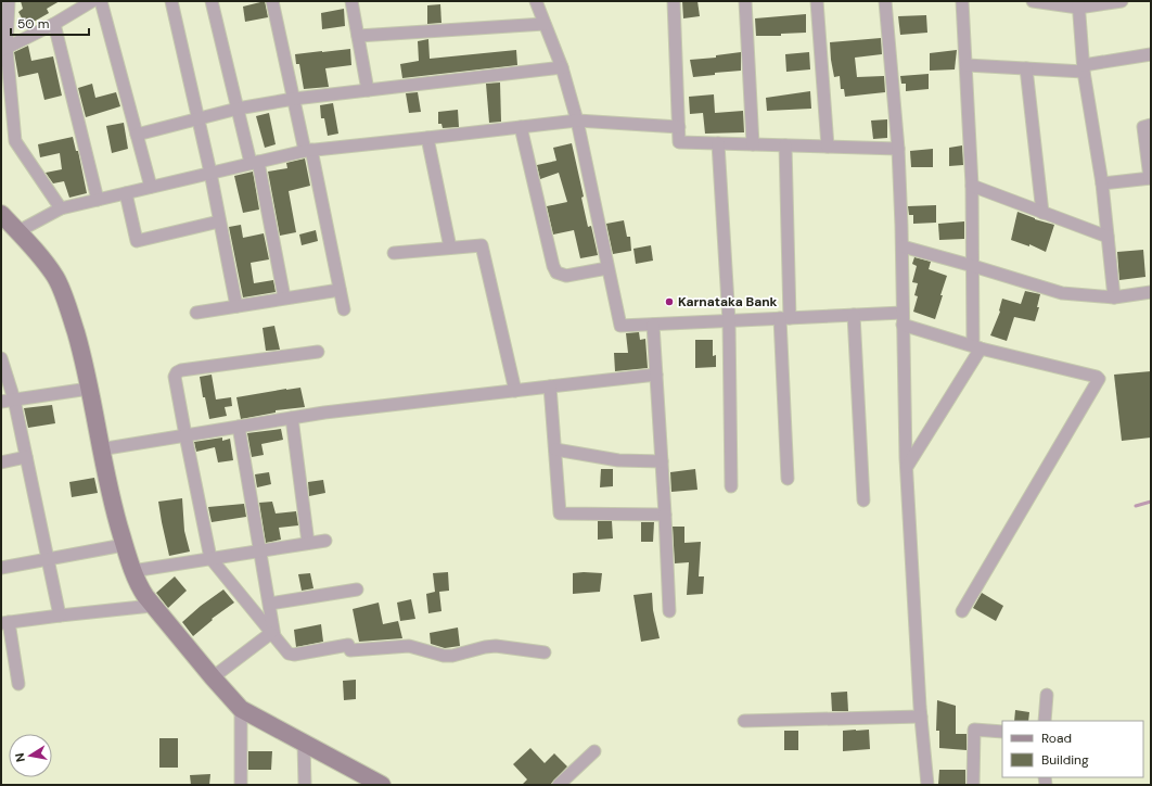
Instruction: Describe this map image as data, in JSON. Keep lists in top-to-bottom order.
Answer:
{
  "places": ["Karnataka Bank"],
  "legend": ["Road", "Building"],
  "scale_bar": "50 m",
  "north": "left"
}
